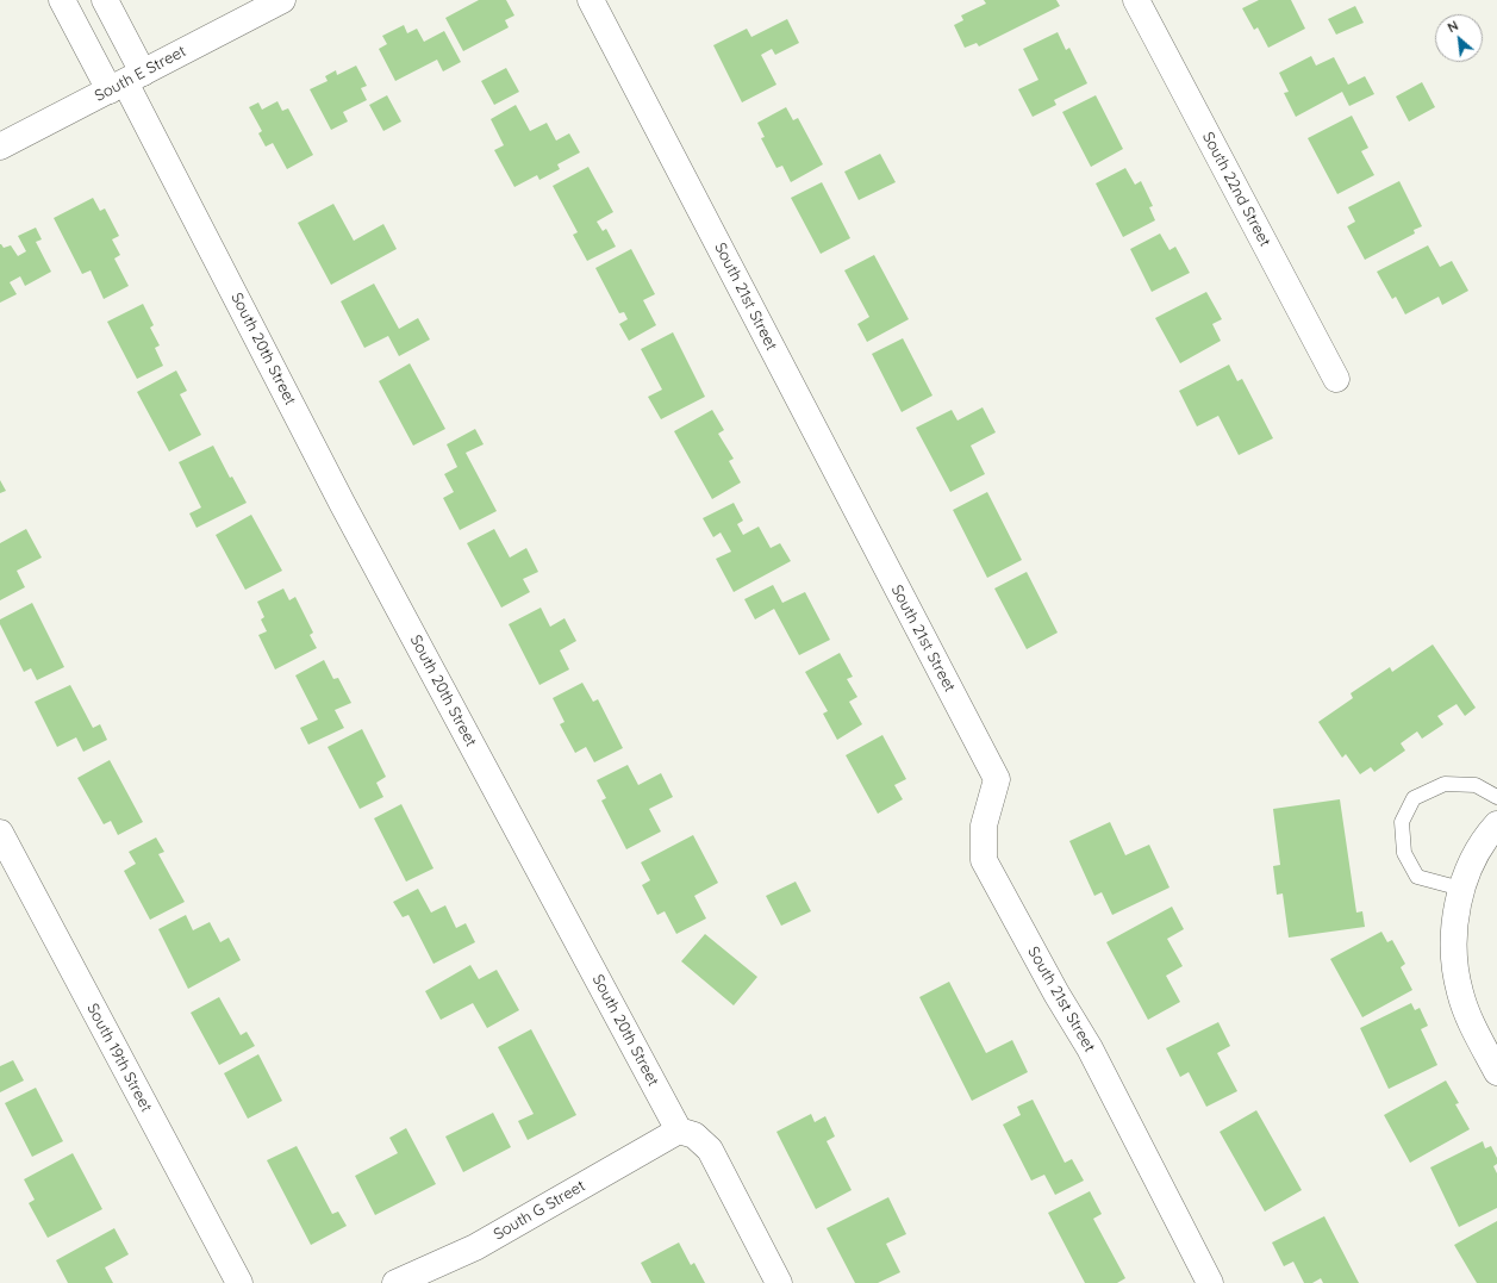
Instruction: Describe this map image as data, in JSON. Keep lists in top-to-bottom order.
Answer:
{
  "streets": {
    "street": [
      "South E Street",
      "South 22nd Street",
      "South 21st Street",
      "South 20th Street",
      "South 19th Street",
      "South G Street"
    ]
  },
  "crossings": [
    ["South E Street", "South 20th Street"],
    ["South 20th Street", "South G Street"]
  ],
  "north": "top left"
}
